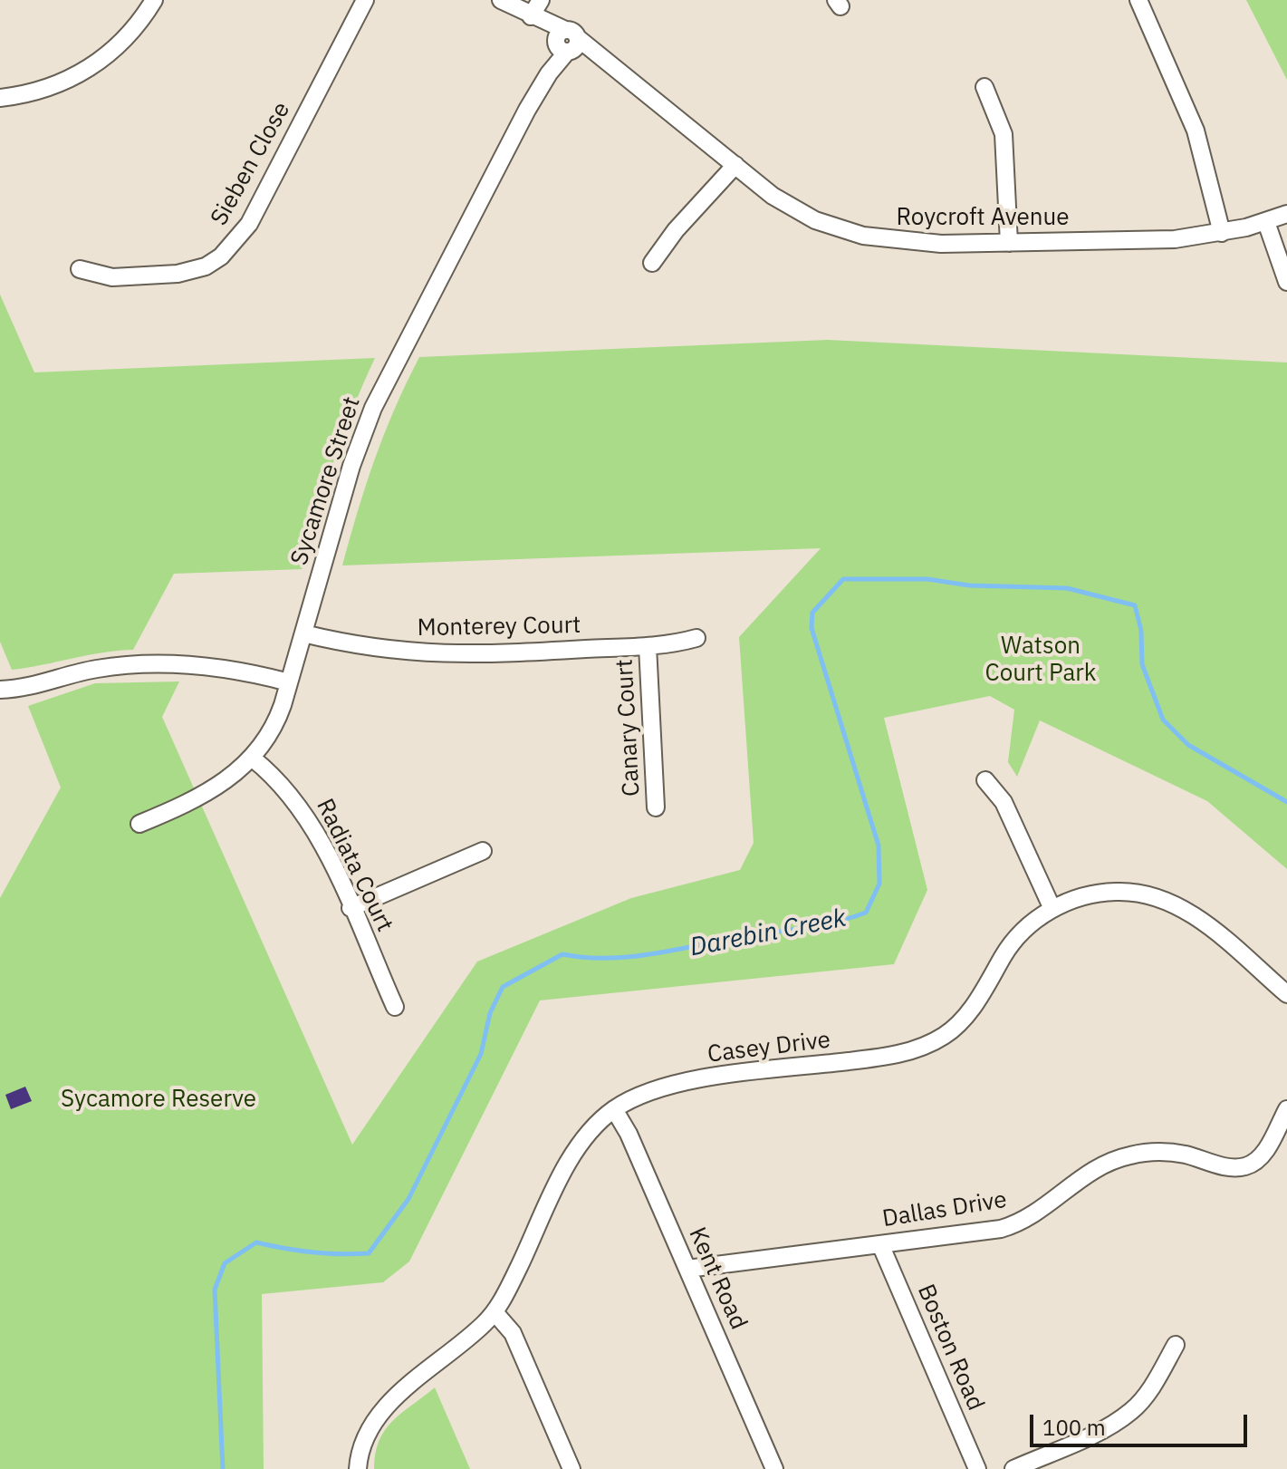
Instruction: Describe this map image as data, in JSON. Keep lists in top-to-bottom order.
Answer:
{
  "streets": {
    "street": [
      "Sieben Close",
      "Roycroft Avenue",
      "Sycamore Street",
      "Monterey Court",
      "Canary Court",
      "Radiata Court",
      "Casey Drive",
      "Dallas Drive",
      "Kent Road",
      "Boston Road"
    ]
  },
  "crossings": [
    ["Roycroft Avenue", "Sycamore Street"],
    ["Sycamore Street", "Monterey Court"],
    ["Sycamore Street", "Radiata Court"],
    ["Monterey Court", "Canary Court"],
    ["Casey Drive", "Kent Road"],
    ["Dallas Drive", "Kent Road"],
    ["Dallas Drive", "Boston Road"]
  ],
  "water": ["Darebin Creek"],
  "parks": ["Watson Court Park", "Sycamore Reserve"],
  "scale_bar": "100 m"
}
